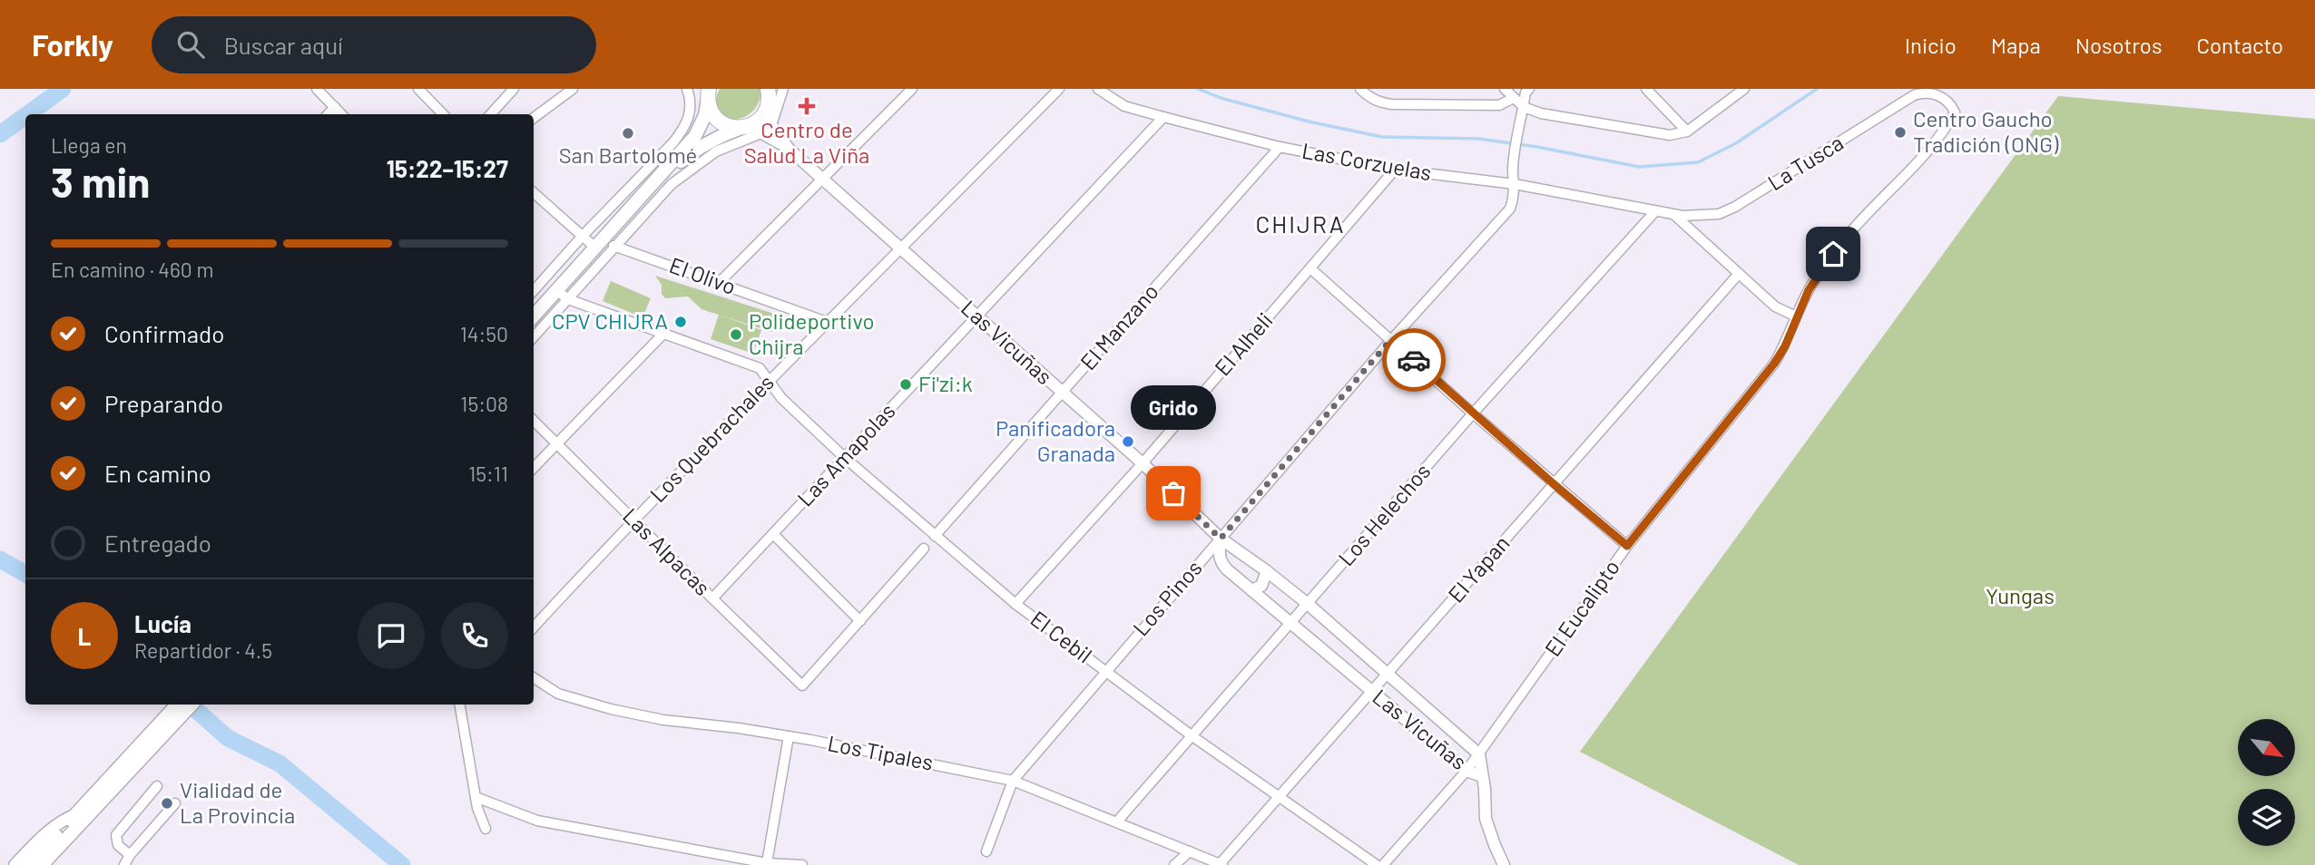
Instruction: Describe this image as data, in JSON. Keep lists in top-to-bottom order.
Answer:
{
  "streets": {
    "street": [
      "Las Corzuelas",
      "La Tusca",
      "El Olivo",
      "El Manzano",
      "Las Vicuñas",
      "El Alheli",
      "Los Quebrachales",
      "Las Amapolas",
      "Los Helechos",
      "Las Alpacas",
      "El Yapan",
      "Los Pinos",
      "El Eucalipto",
      "El Cebil",
      "Los Tipales"
    ]
  },
  "crossings": [
    ["Las Corzuelas", "La Tusca"],
    ["Las Corzuelas", "El Manzano"],
    ["Las Corzuelas", "El Alheli"],
    ["Las Corzuelas", "Las Amapolas"],
    ["Las Corzuelas", "Los Pinos"],
    ["La Tusca", "Los Helechos"],
    ["La Tusca", "El Eucalipto"],
    ["El Olivo", "Los Quebrachales"],
    ["El Manzano", "Las Vicuñas"],
    ["El Manzano", "El Cebil"],
    ["Las Vicuñas", "El Alheli"],
    ["Las Vicuñas", "Los Quebrachales"],
    ["Las Vicuñas", "Las Amapolas"],
    ["Las Vicuñas", "Los Helechos"],
    ["Las Vicuñas", "El Yapan"],
    ["Las Vicuñas", "Los Pinos"],
    ["Las Vicuñas", "El Eucalipto"],
    ["El Alheli", "El Cebil"],
    ["Los Quebrachales", "Las Alpacas"],
    ["Los Quebrachales", "El Cebil"],
    ["Las Amapolas", "Las Alpacas"],
    ["Las Amapolas", "El Cebil"],
    ["Los Helechos", "El Cebil"],
    ["Los Helechos", "Los Tipales"],
    ["El Yapan", "El Cebil"],
    ["El Yapan", "Los Tipales"],
    ["Los Pinos", "El Cebil"],
    ["Los Pinos", "Los Tipales"]
  ],
  "districts": ["CHIJRA"],
  "parks": ["Yungas"],
  "places": {
    "health": ["Centro de Salud La Viña"],
    "other": [
      "Centro Gaucho Tradición (ONG)",
      "San Bartolomé",
      "CPV CHIJRA",
      "Polideportivo Chijra",
      "Fi'zi:k",
      "Panificadora Granada",
      "Grido",
      "Vialidad de La Provincia"
    ]
  },
  "north": "bottom right",
  "page": {
    "header": "Forkly",
    "search": "Buscar aquí",
    "nav": [
      "Inicio",
      "Mapa",
      "Nosotros",
      "Contacto"
    ],
    "heading": ["3 min", "Llega en", "15:22–15:27"],
    "panel": ["Lucía", "Repartidor · 4.5"],
    "bar": "En camino · 460 m",
    "list": [
      ["Confirmado", "14:50"],
      ["Preparando", "15:08"],
      ["En camino", "15:11"],
      "Entregado"
    ],
    "bubble": "Grido",
    "round": "L"
  }
}
